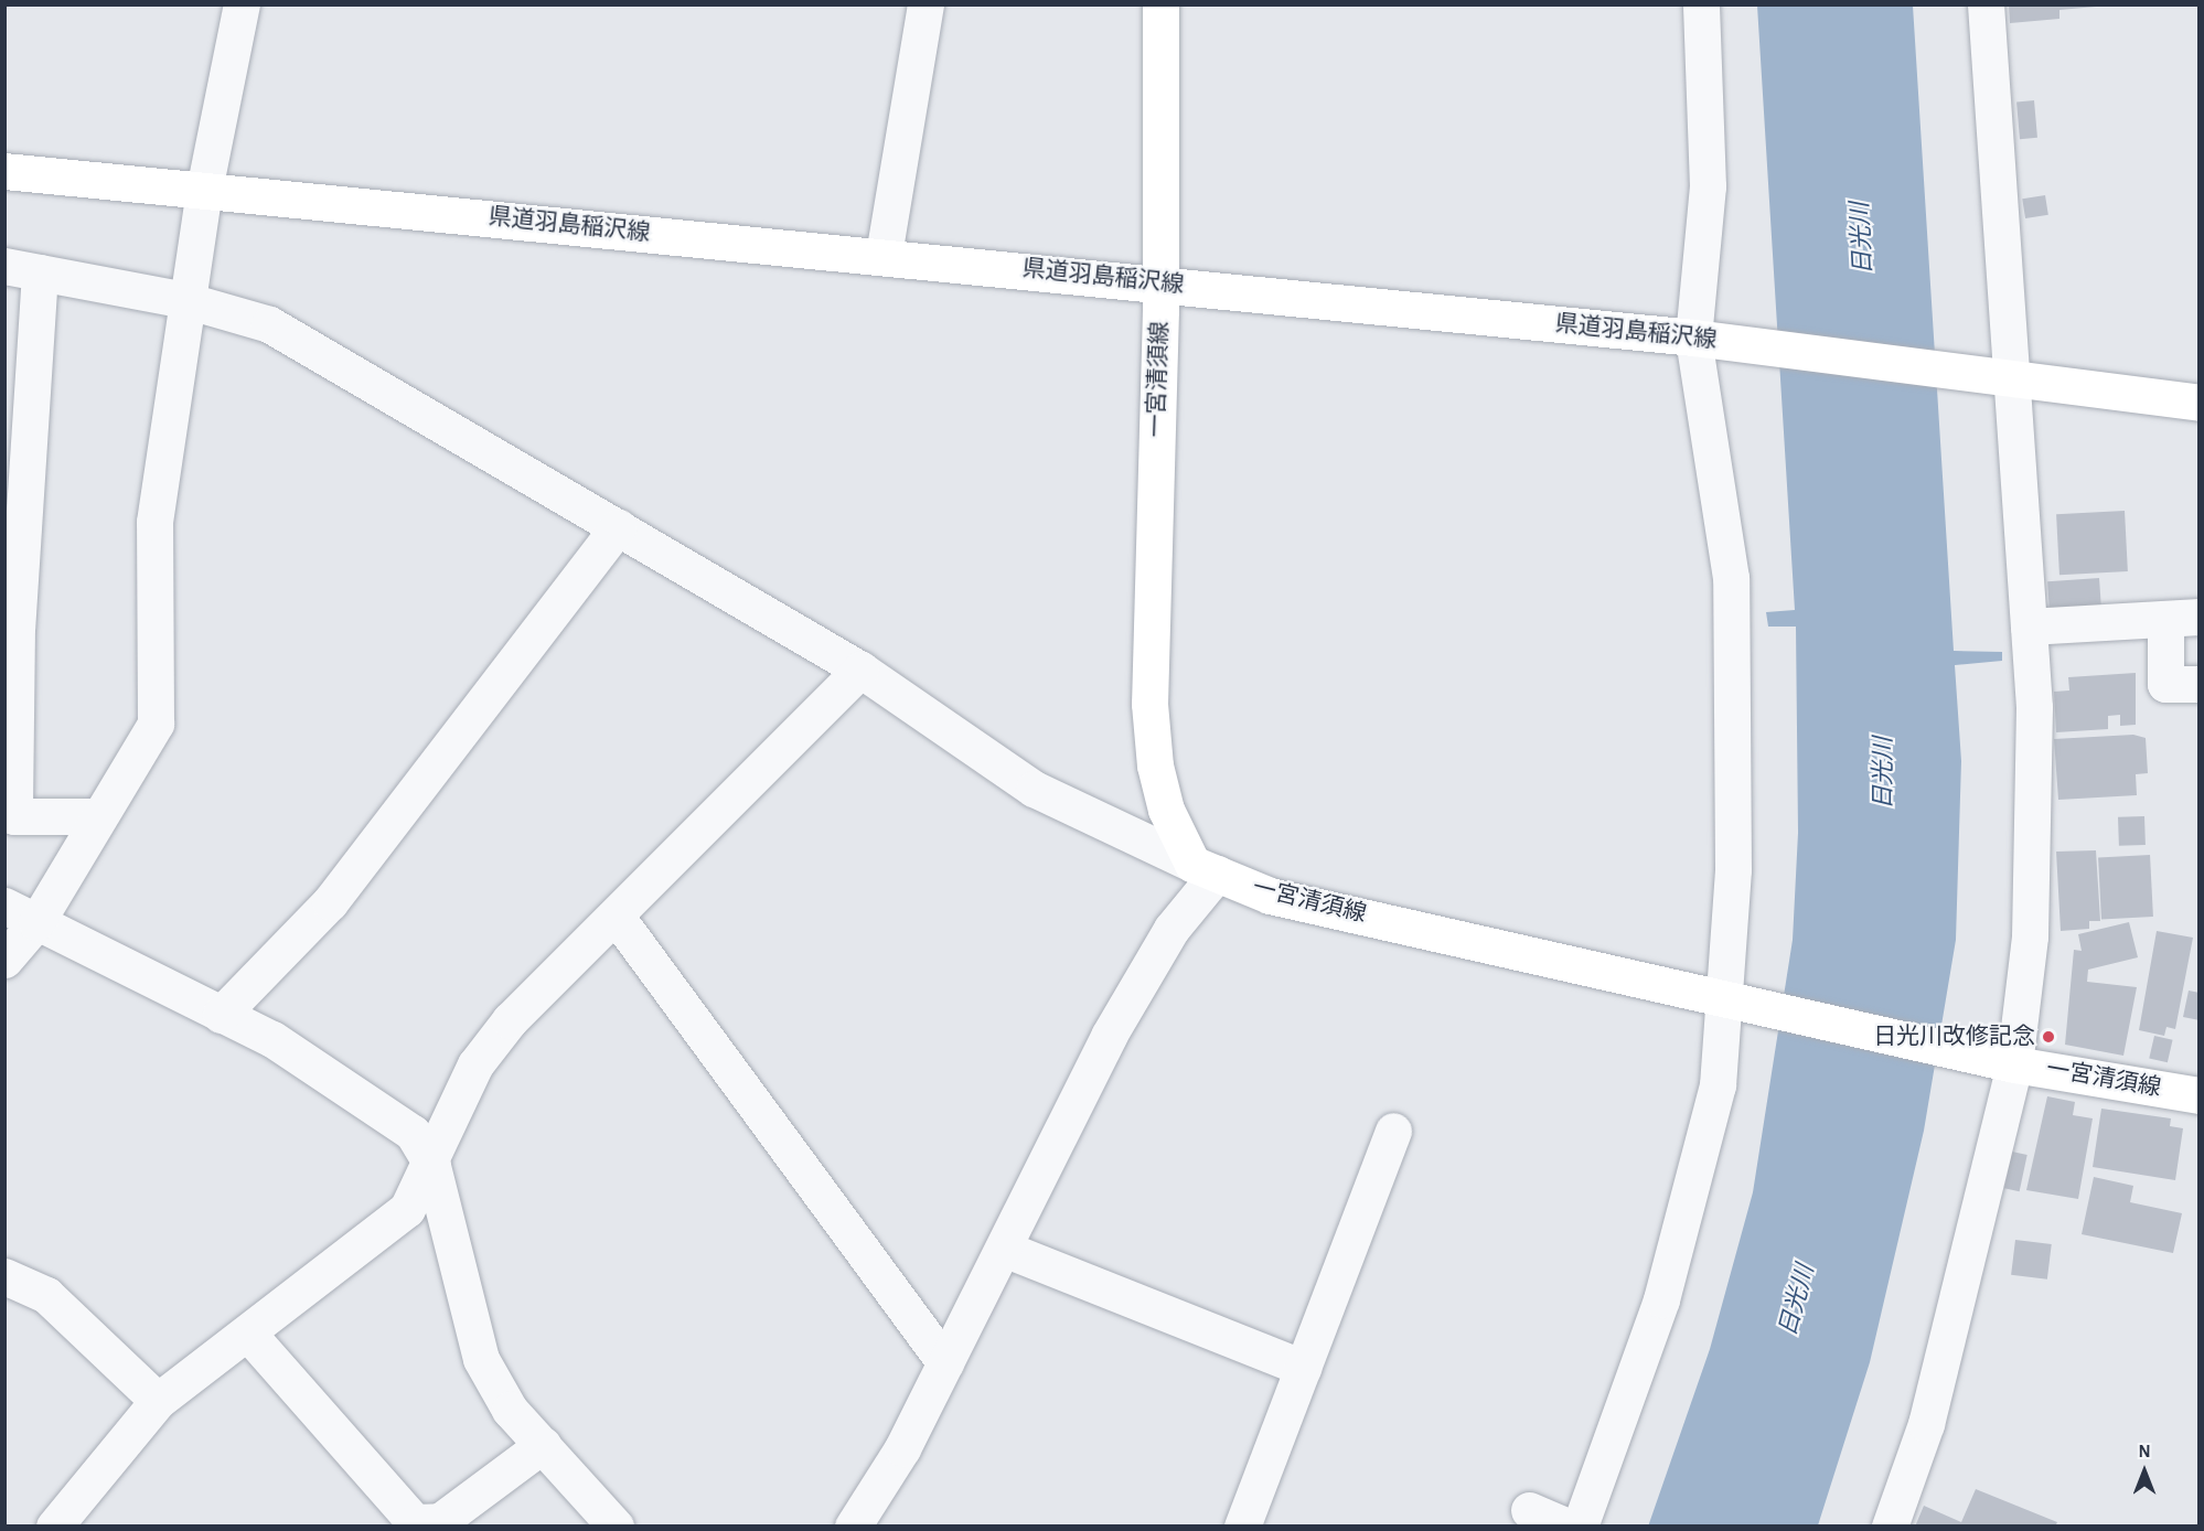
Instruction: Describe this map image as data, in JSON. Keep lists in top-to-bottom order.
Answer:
{
  "streets": {
    "main road": ["県道羽島稲沢線", "一宮清須線"]
  },
  "crossings": [
    ["県道羽島稲沢線", "一宮清須線"]
  ],
  "water": ["日光川"],
  "places": ["日光川改修記念"],
  "north": "top"
}
